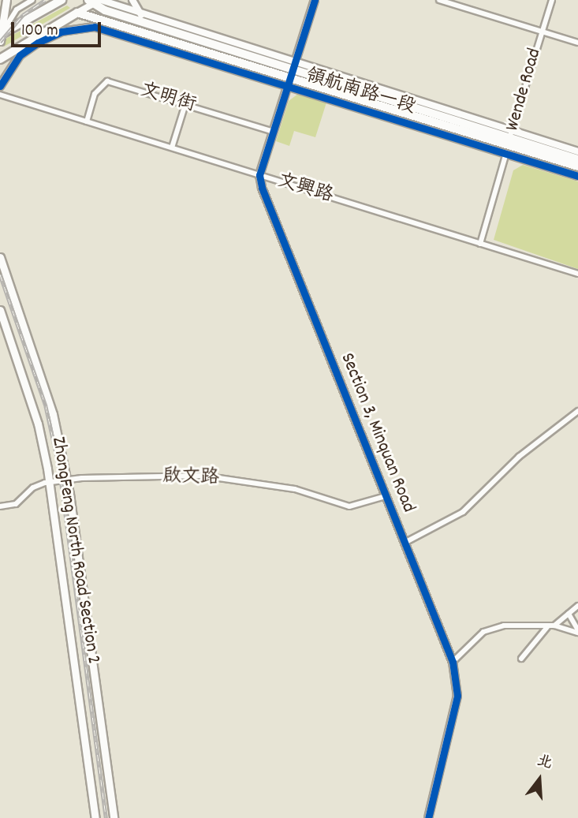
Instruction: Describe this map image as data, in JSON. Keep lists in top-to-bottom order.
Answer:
{
  "streets": {
    "main road": ["領航南路一段", "ZhongFeng North Road Section 2"],
    "street": [
      "Wende Road",
      "文明街",
      "文興路",
      "Section 3, Minquan Road",
      "啟文路"
    ]
  },
  "crossings": [
    ["Wende Road", "領航南路一段"],
    ["Wende Road", "文興路"],
    ["文明街", "文興路"],
    ["文興路", "Section 3, Minquan Road"],
    ["Section 3, Minquan Road", "啟文路"],
    ["啟文路", "ZhongFeng North Road Section 2"]
  ],
  "scale_bar": "100 m",
  "north": "top"
}
